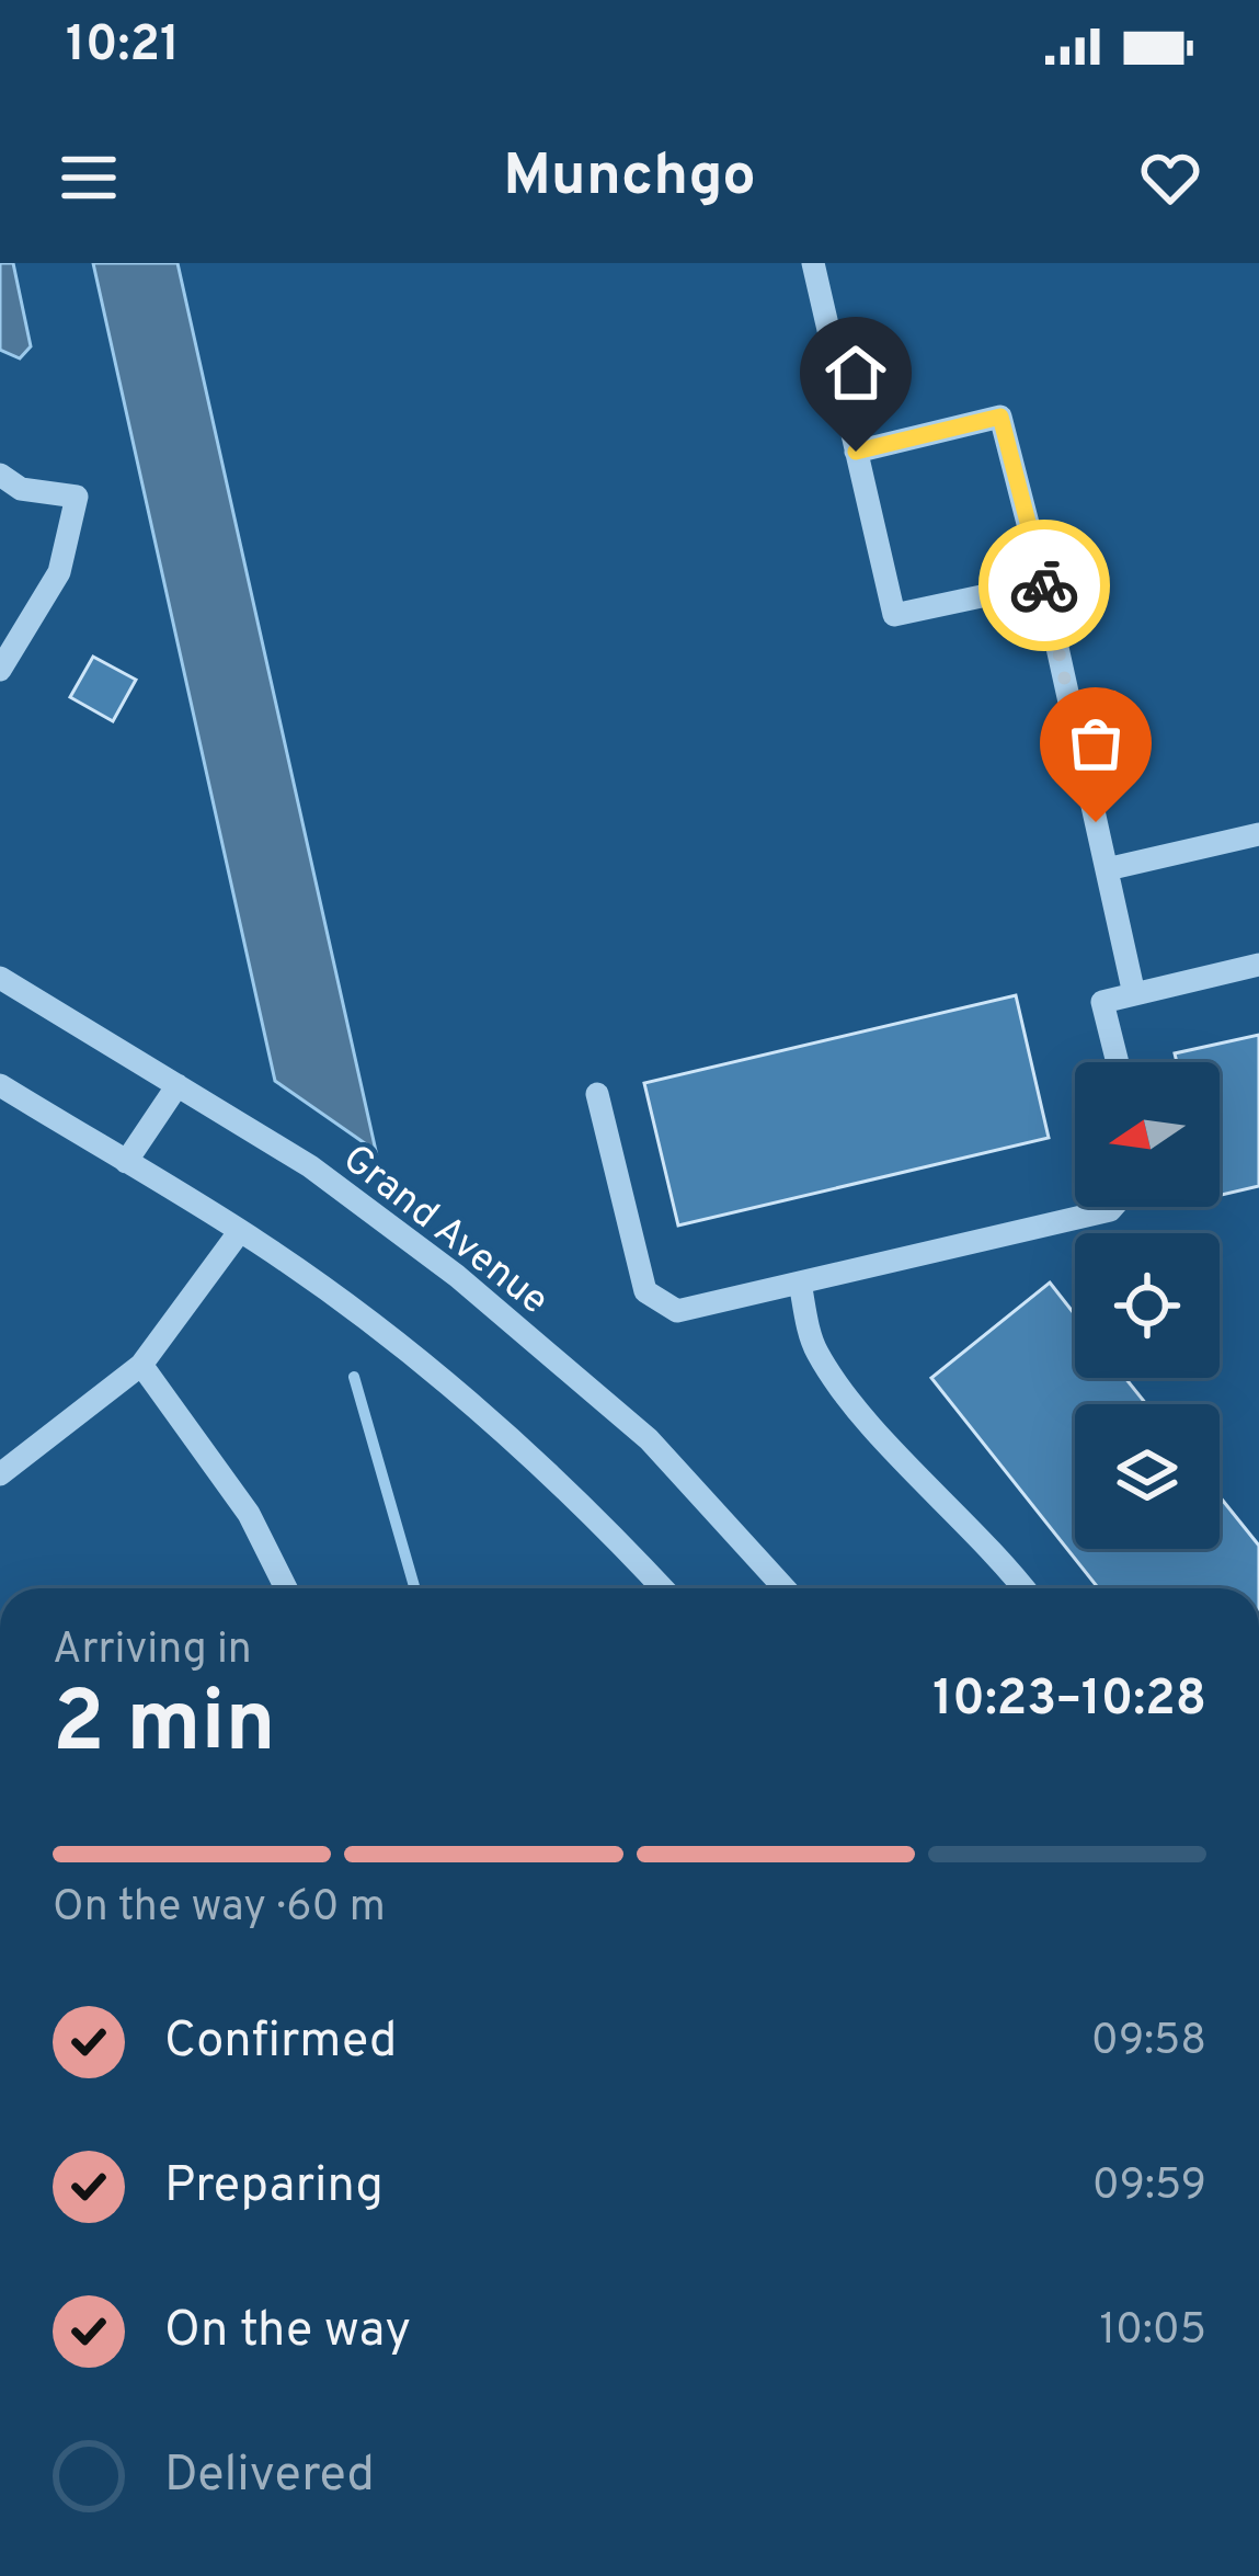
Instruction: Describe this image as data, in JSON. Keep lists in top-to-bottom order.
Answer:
{
  "streets": {
    "street": ["Grand Avenue"]
  },
  "north": "left",
  "page": {
    "status": "10:21",
    "header": "Munchgo",
    "heading": ["2 min", "Arriving in", "10:23–10:28"],
    "bar": "On the way · 60 m",
    "list": [
      ["Confirmed", "09:58"],
      ["Preparing", "09:59"],
      ["On the way", "10:05"],
      "Delivered"
    ]
  }
}
